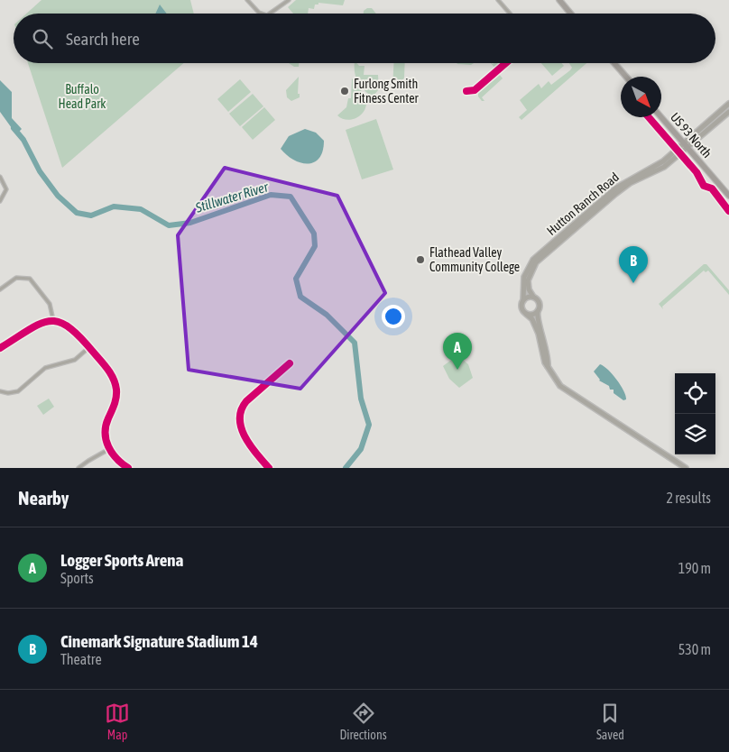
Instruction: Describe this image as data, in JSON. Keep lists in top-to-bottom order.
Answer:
{
  "streets": {
    "main road": ["US 93 North", "Hutton Ranch Road"]
  },
  "crossings": [
    ["US 93 North", "Hutton Ranch Road"]
  ],
  "water": ["Stillwater River"],
  "parks": ["Buffalo Head Park"],
  "places": ["Furlong Smith Fitness Center", "Flathead Valley Community College"],
  "north": "bottom right",
  "page": {
    "search": "Search here",
    "pins": ["B", "A"],
    "heading": ["Nearby", "2 results"],
    "list": [
      {
        "mark": "A",
        "name": "Logger Sports Arena",
        "note": "Sports",
        "value": "190 m"
      },
      {
        "mark": "B",
        "name": "Cinemark Signature Stadium 14",
        "note": "Theatre",
        "value": "530 m"
      }
    ],
    "nav": ["Map", "Directions", "Saved"]
  }
}
